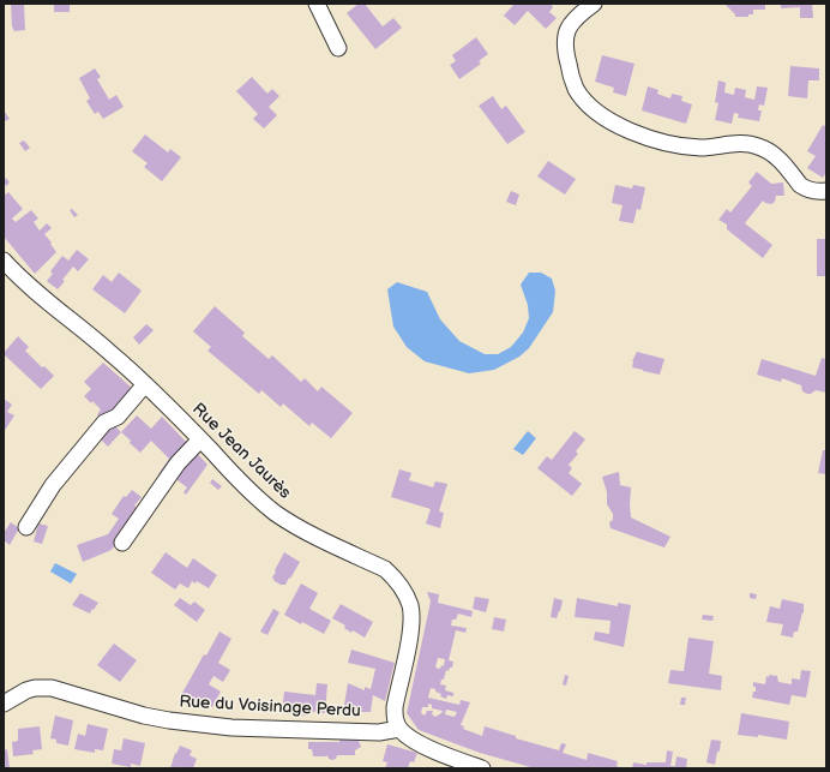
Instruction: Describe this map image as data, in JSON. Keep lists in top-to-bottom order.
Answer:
{
  "streets": {
    "street": ["Rue Jean Jaurès", "Rue du Voisinage Perdu"]
  },
  "crossings": [
    ["Rue Jean Jaurès", "Rue du Voisinage Perdu"]
  ]
}
